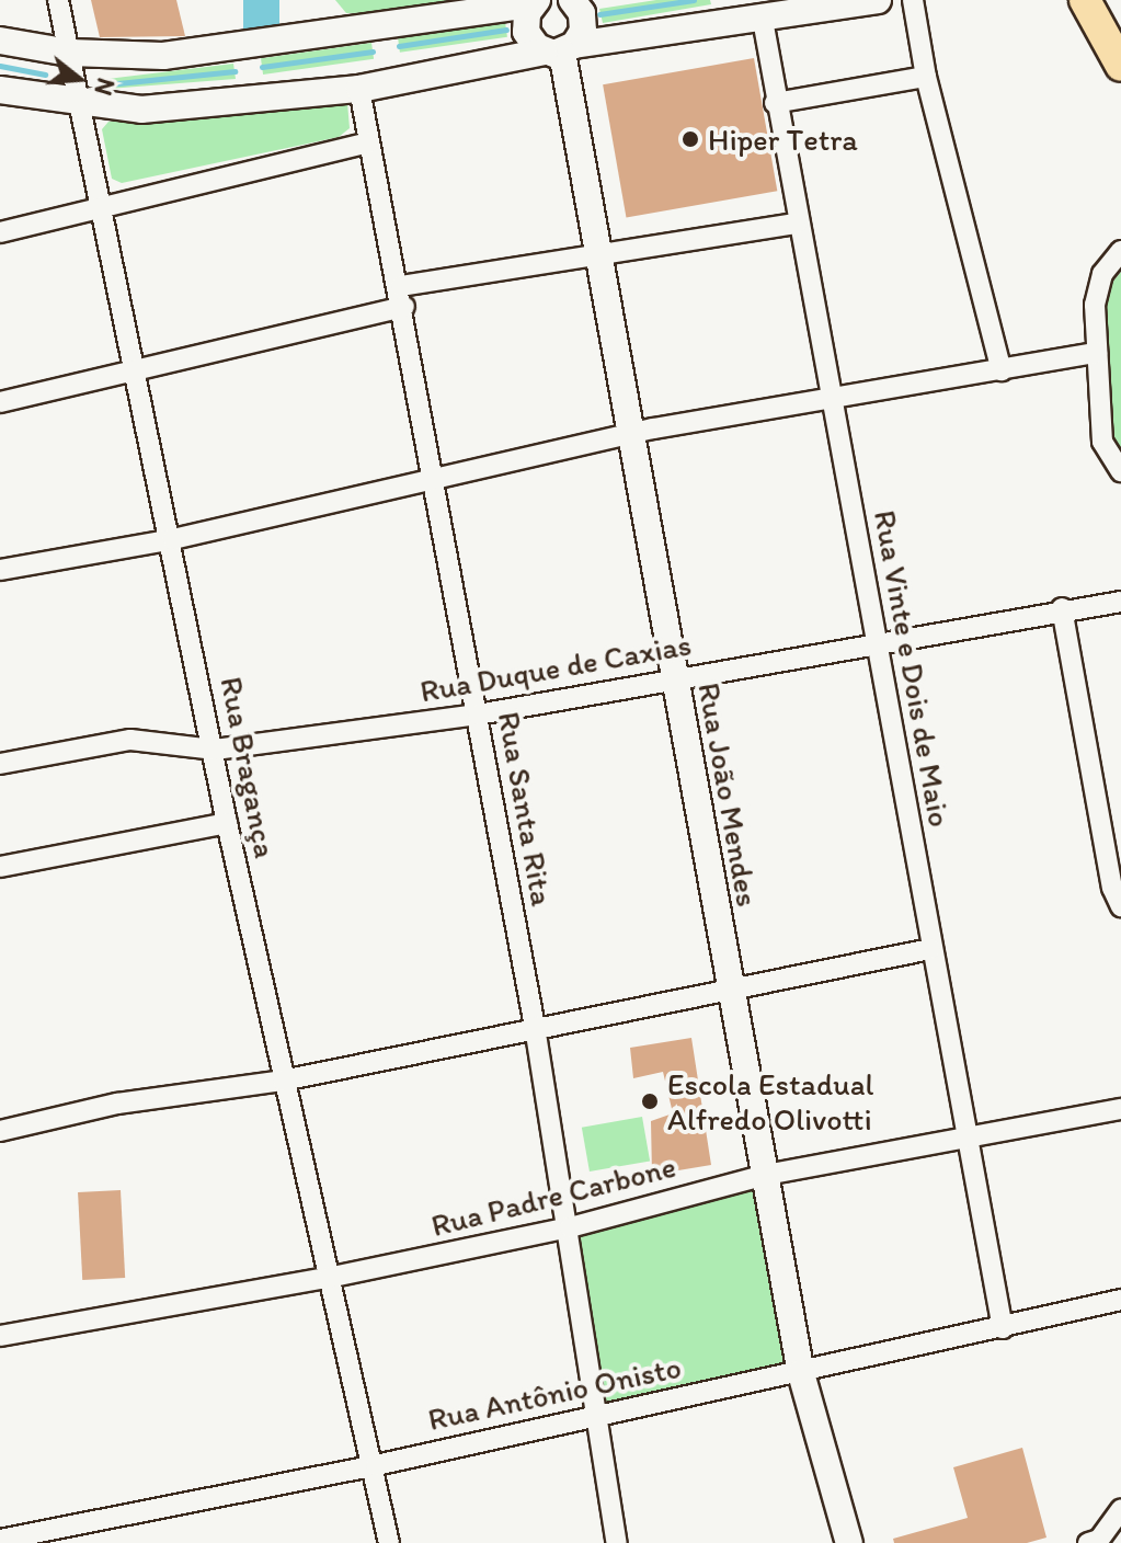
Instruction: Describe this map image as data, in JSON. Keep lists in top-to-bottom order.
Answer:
{
  "streets": {
    "street": [
      "Rua Duque de Caxias",
      "Rua Vinte e Dois de Maio",
      "Rua Bragança",
      "Rua João Mendes",
      "Rua Santa Rita",
      "Rua Padre Carbone",
      "Rua Antônio Onisto"
    ]
  },
  "crossings": [
    ["Rua Duque de Caxias", "Rua Vinte e Dois de Maio"],
    ["Rua Duque de Caxias", "Rua Bragança"],
    ["Rua Duque de Caxias", "Rua João Mendes"],
    ["Rua Duque de Caxias", "Rua Santa Rita"],
    ["Rua Vinte e Dois de Maio", "Rua Padre Carbone"],
    ["Rua Vinte e Dois de Maio", "Rua Antônio Onisto"],
    ["Rua Bragança", "Rua Padre Carbone"],
    ["Rua Bragança", "Rua Antônio Onisto"],
    ["Rua João Mendes", "Rua Padre Carbone"],
    ["Rua João Mendes", "Rua Antônio Onisto"],
    ["Rua Santa Rita", "Rua Padre Carbone"],
    ["Rua Santa Rita", "Rua Antônio Onisto"]
  ],
  "places": ["Hiper Tetra", "Escola Estadual Alfredo Olivotti"],
  "north": "right"
}
